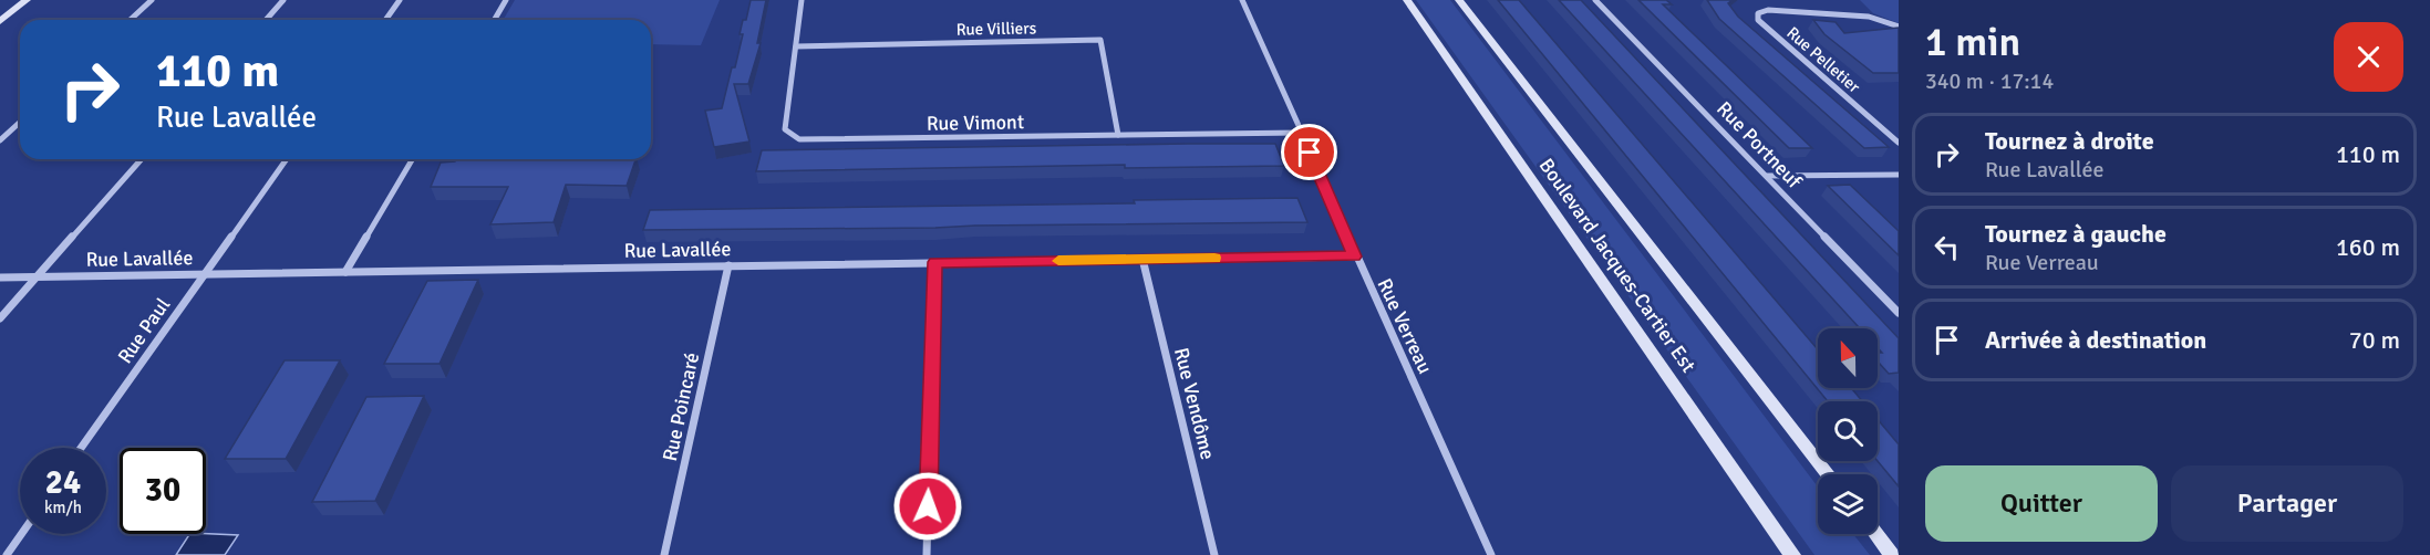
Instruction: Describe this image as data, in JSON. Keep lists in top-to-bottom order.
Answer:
{
  "streets": {
    "main road": ["Boulevard Jacques-Cartier Est"],
    "street": [
      "Rue Villiers",
      "Rue Pelletier",
      "Rue Vimont",
      "Rue Portneuf",
      "Rue Lavallée",
      "Rue Verreau",
      "Rue Paul",
      "Rue Vendôme",
      "Rue Poincaré"
    ]
  },
  "crossings": [
    ["Rue Villiers", "Rue Vimont"],
    ["Rue Vimont", "Rue Verreau"],
    ["Rue Lavallée", "Rue Verreau"],
    ["Rue Lavallée", "Rue Paul"],
    ["Rue Lavallée", "Rue Vendôme"],
    ["Rue Lavallée", "Rue Poincaré"]
  ],
  "north": "top",
  "page": {
    "heading": ["1 min", "340 m · 17:14"],
    "turn": ["110 m", "Rue Lavallée"],
    "list": [
      {
        "name": "Tournez à droite",
        "note": "Rue Lavallée",
        "value": "110 m"
      },
      {
        "name": "Tournez à gauche",
        "note": "Rue Verreau",
        "value": "160 m"
      },
      {
        "name": "Arrivée à destination",
        "value": "70 m"
      }
    ],
    "speed": "24 km/h",
    "limit": "30",
    "buttons": ["Quitter", "Partager"]
  }
}
